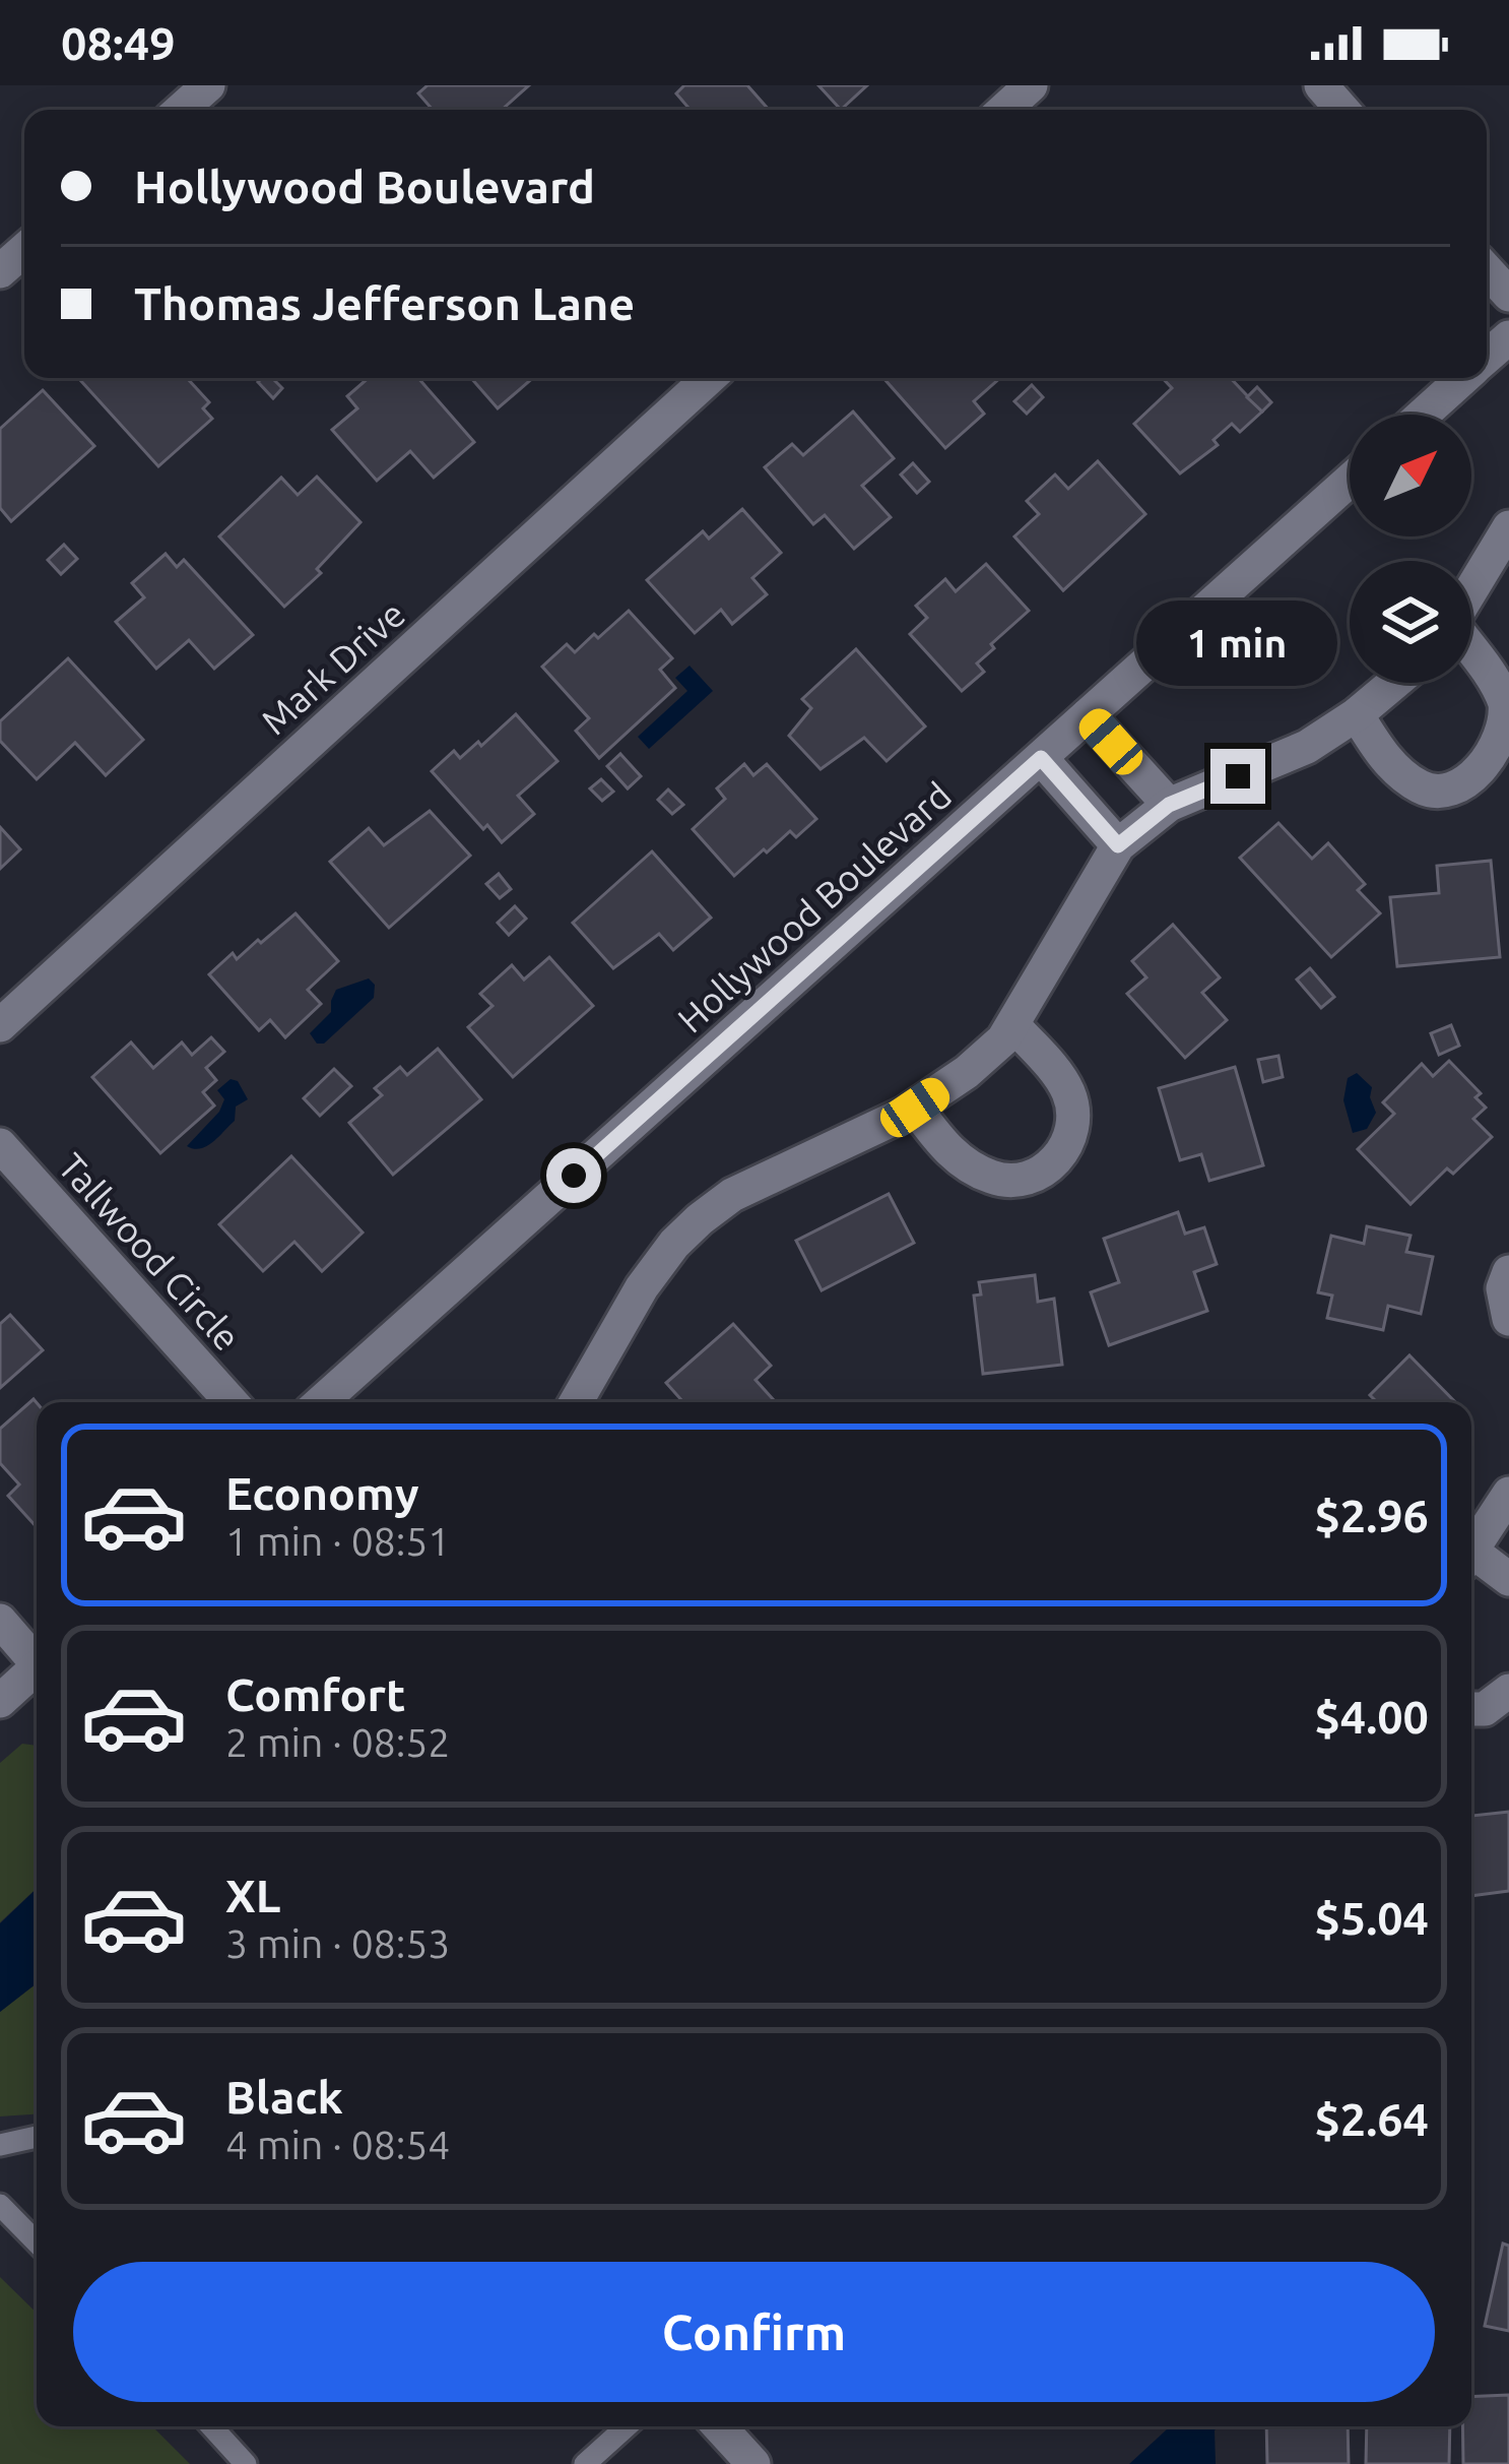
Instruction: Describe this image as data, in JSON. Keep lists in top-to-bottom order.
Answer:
{
  "streets": {
    "street": ["Mark Drive", "Hollywood Boulevard", "Tallwood Circle"]
  },
  "north": "top right",
  "page": {
    "status": "08:49",
    "banner": ["Hollywood Boulevard", "Thomas Jefferson Lane"],
    "bubble": "1 min",
    "list": [
      {
        "name": "Economy",
        "note": "1 min · 08:51",
        "value": "$2.96"
      },
      {
        "name": "Comfort",
        "note": "2 min · 08:52",
        "value": "$4.00"
      },
      {
        "name": "XL",
        "note": "3 min · 08:53",
        "value": "$5.04"
      },
      {
        "name": "Black",
        "note": "4 min · 08:54",
        "value": "$2.64"
      }
    ],
    "buttons": "Confirm"
  }
}
